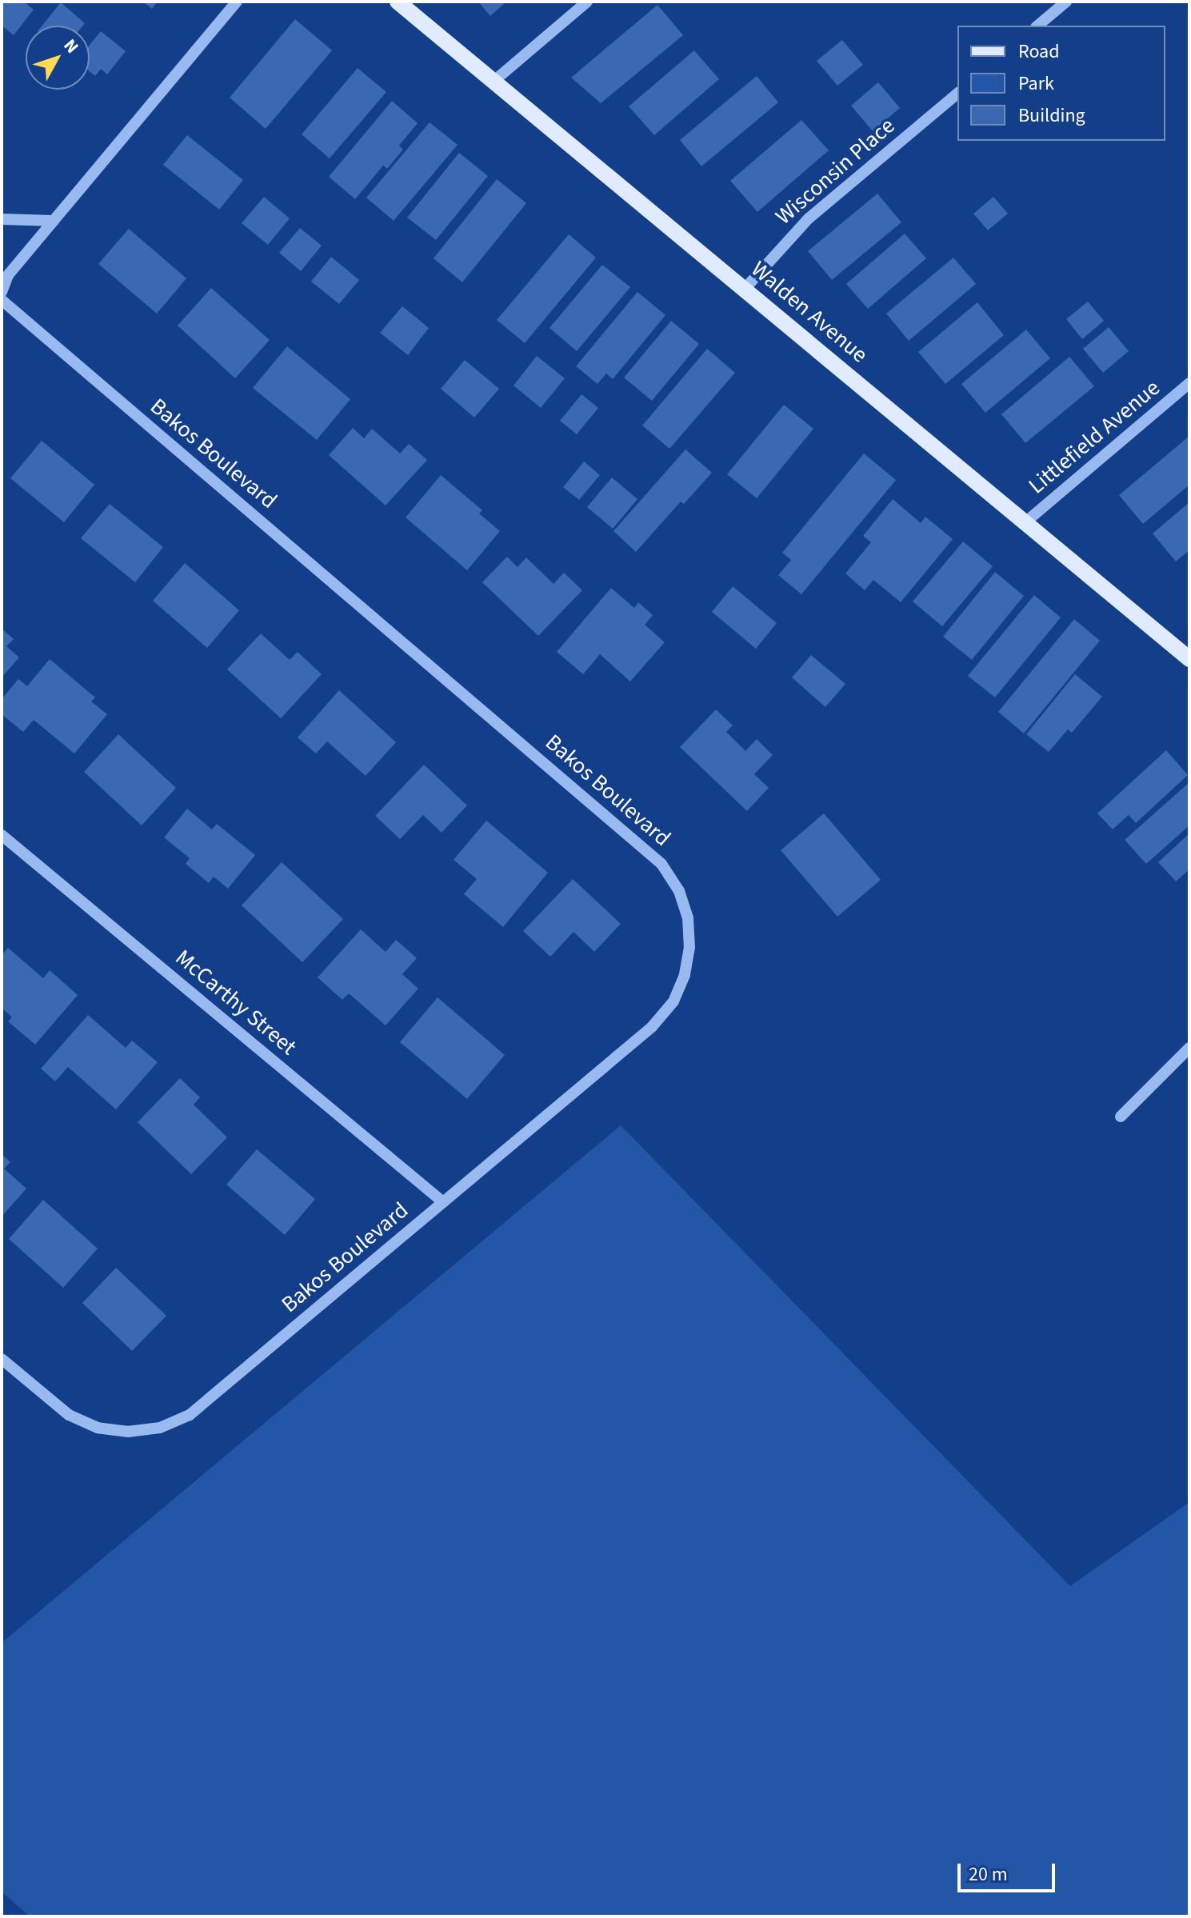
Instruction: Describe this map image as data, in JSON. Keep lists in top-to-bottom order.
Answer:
{
  "streets": {
    "main road": ["Walden Avenue"],
    "street": [
      "Wisconsin Place",
      "Littlefield Avenue",
      "Bakos Boulevard",
      "McCarthy Street"
    ]
  },
  "crossings": [
    ["Wisconsin Place", "Walden Avenue"],
    ["Walden Avenue", "Littlefield Avenue"],
    ["Bakos Boulevard", "McCarthy Street"]
  ],
  "legend": ["Road", "Park", "Building"],
  "scale_bar": "20 m",
  "north": "top right"
}
